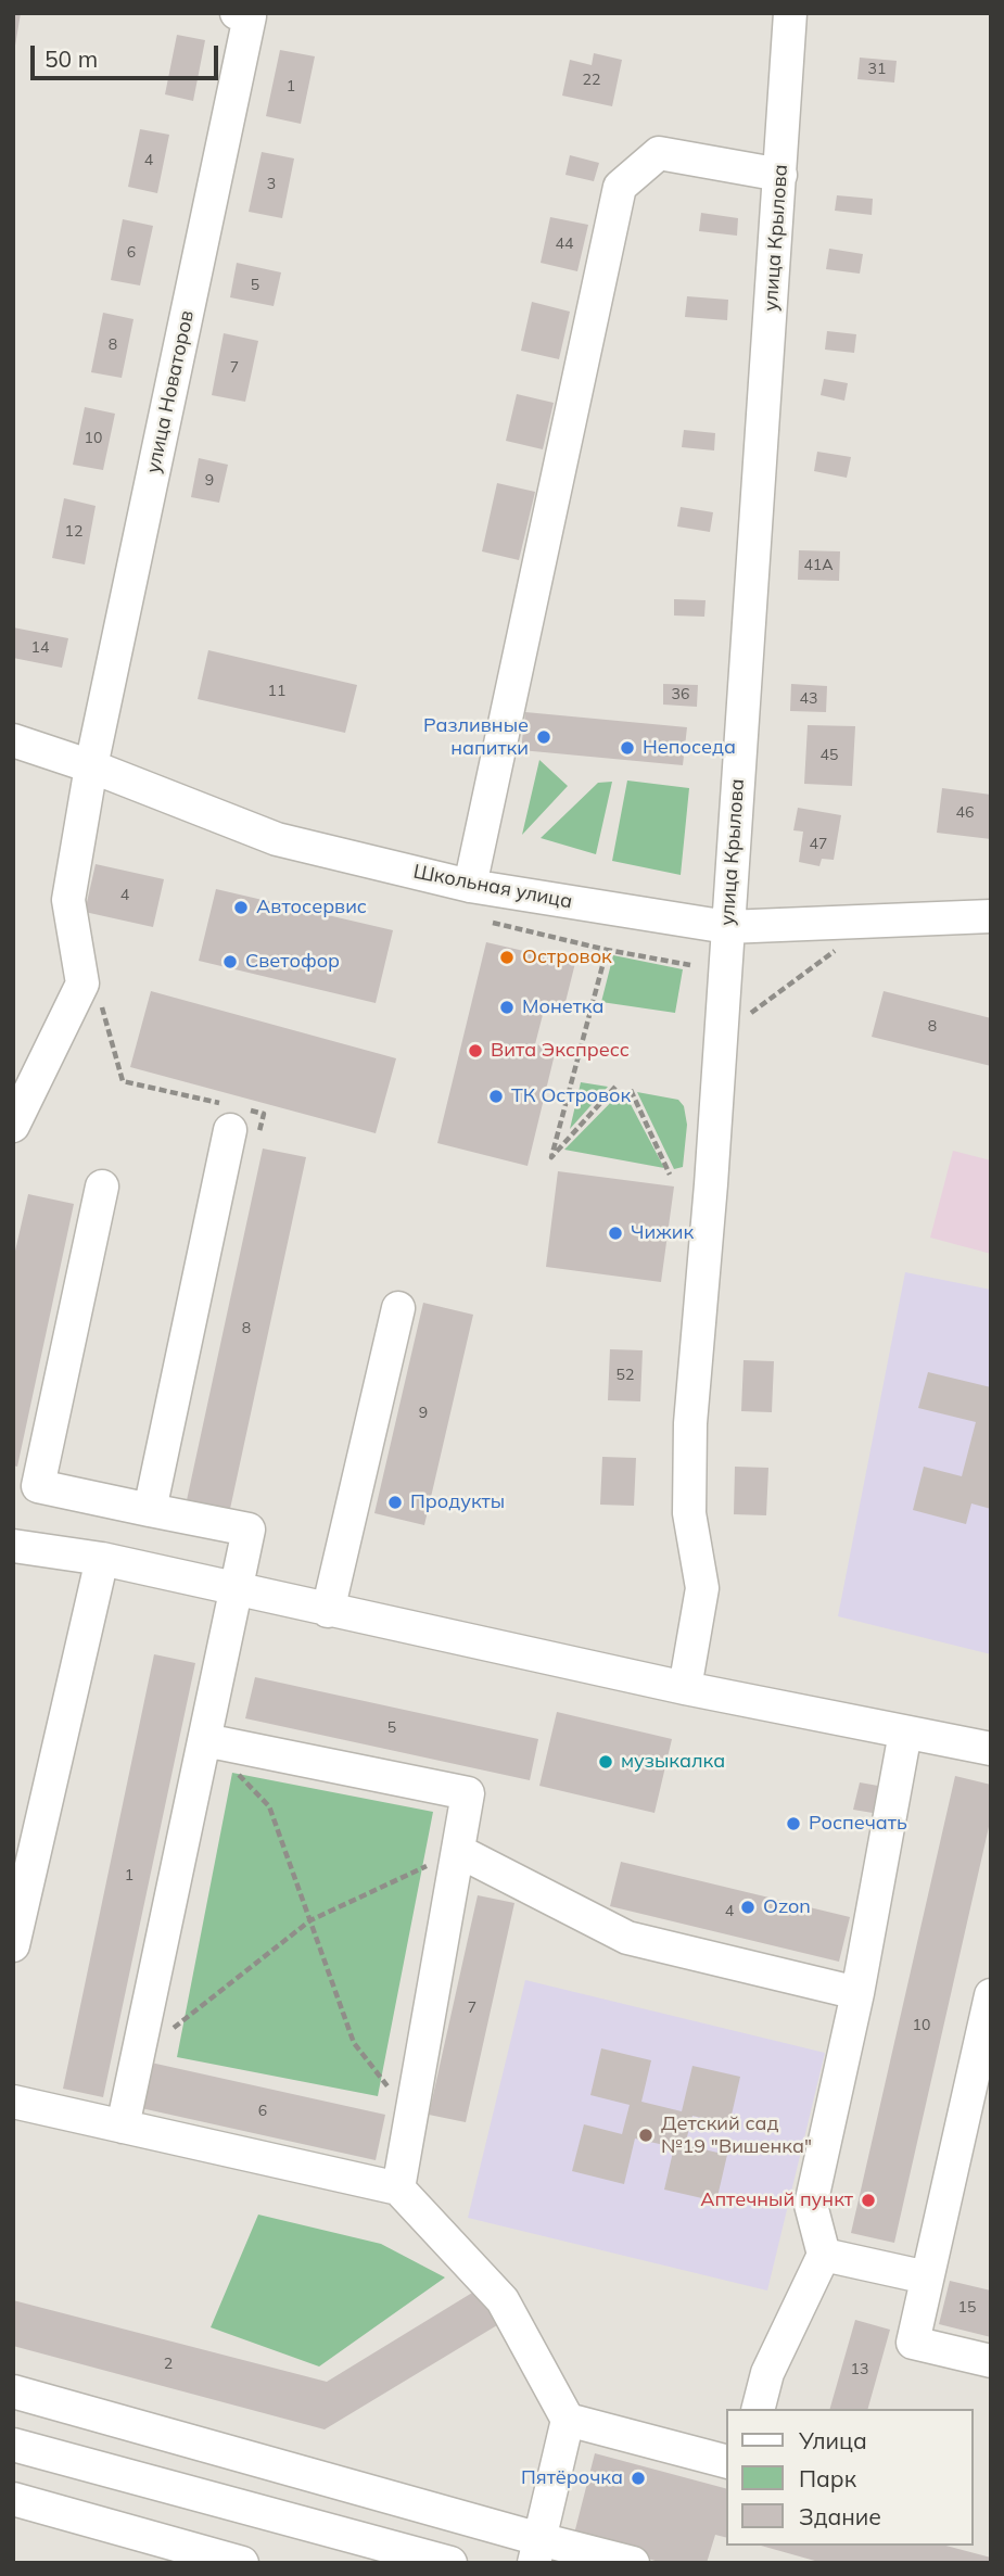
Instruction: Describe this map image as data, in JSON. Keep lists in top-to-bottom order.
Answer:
{
  "streets": {
    "street": ["улица Крылова", "улица Новаторов", "Школьная улица"]
  },
  "crossings": [
    ["улица Крылова", "Школьная улица"],
    ["улица Новаторов", "Школьная улица"]
  ],
  "places": [
    "Разливные напитки",
    "Непоседа",
    "Автосервис",
    "Островок",
    "Светофор",
    "Монетка",
    "Вита Экспресс",
    "ТК Островок",
    "Чижик",
    "Продукты",
    "музыкалка",
    "Роспечать",
    "Ozon",
    "Детский сад №19 \"Вишенка\"",
    "Аптечный пункт",
    "Пятёрочка"
  ],
  "house_numbers": [
    "31",
    "22",
    "1",
    "4",
    "3",
    "44",
    "6",
    "5",
    "8",
    "7",
    "10",
    "9",
    "12",
    "41А",
    "14",
    "11",
    "36",
    "43",
    "45",
    "46",
    "47",
    "4",
    "8",
    "8",
    "52",
    "9",
    "5",
    "1",
    "4",
    "7",
    "10",
    "6",
    "15",
    "2",
    "13"
  ],
  "legend": ["Улица", "Парк", "Здание"],
  "scale_bar": "50 m"
}
